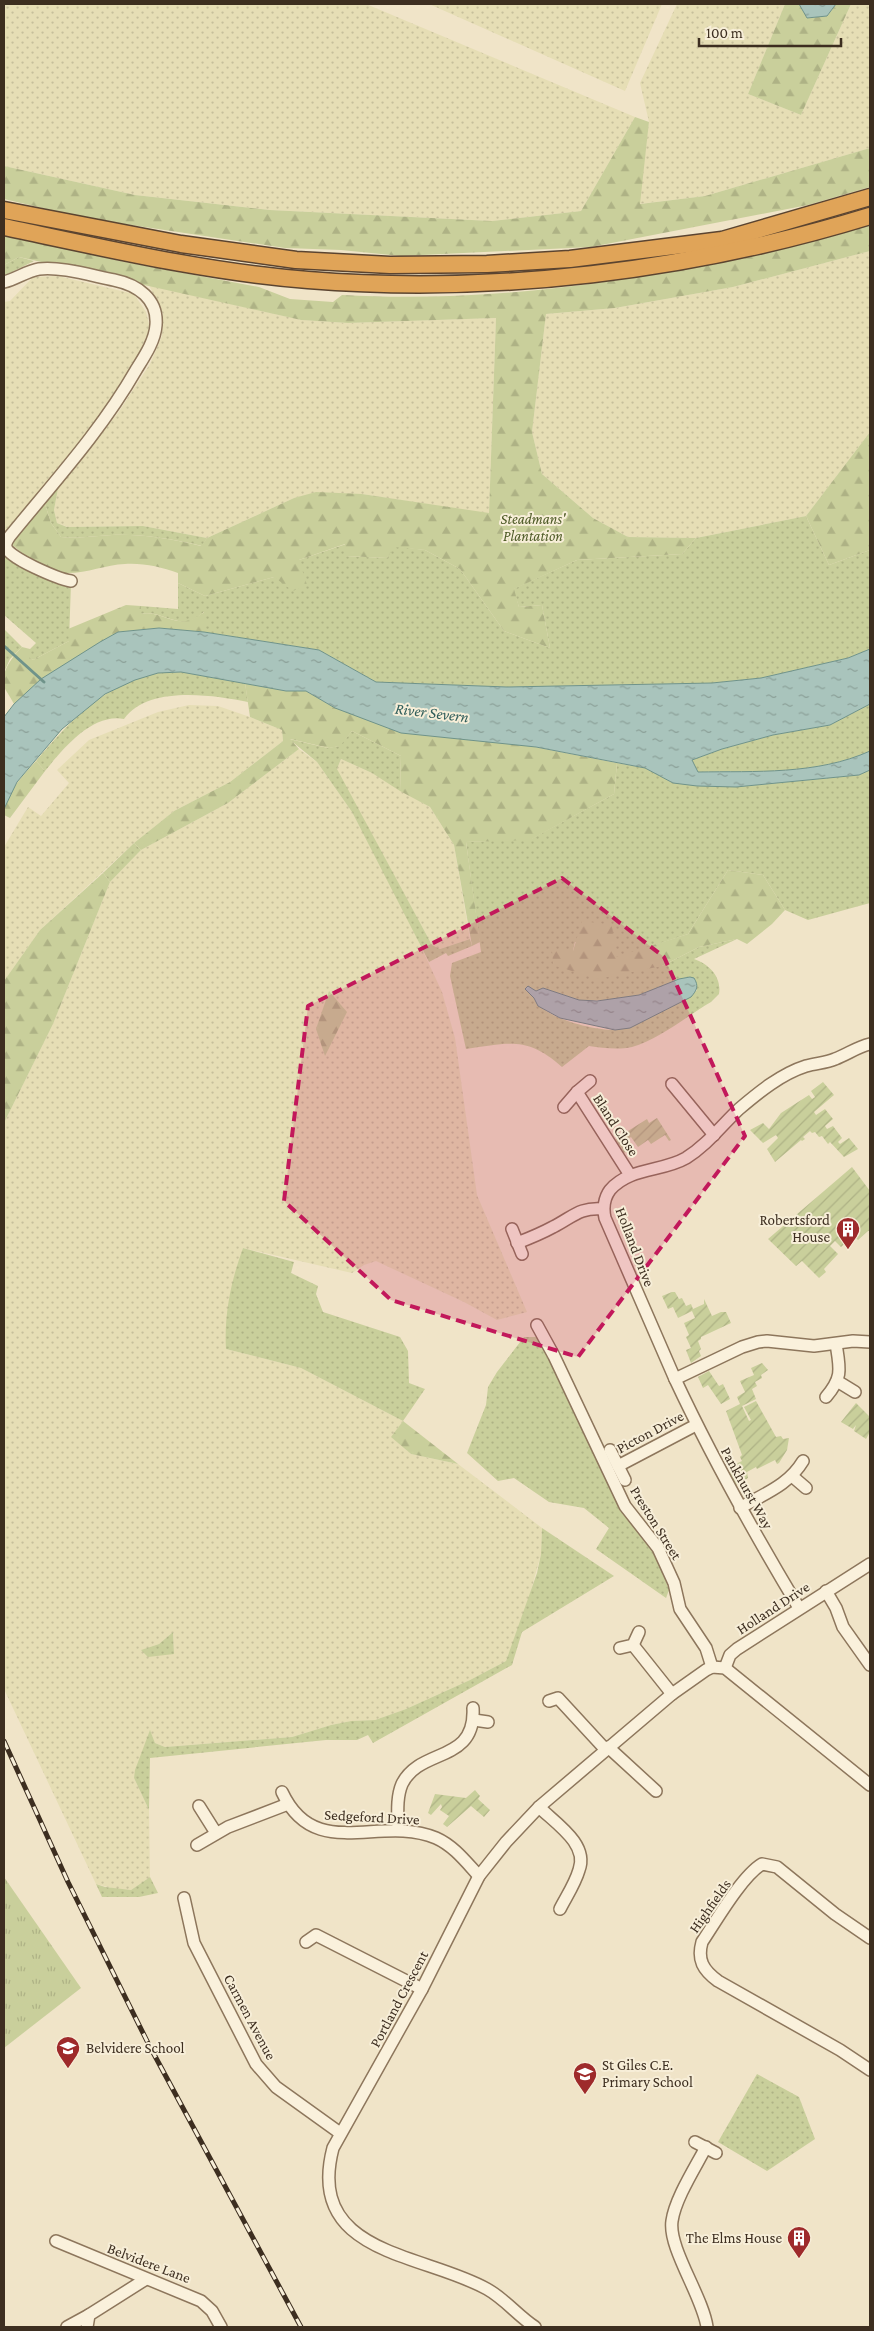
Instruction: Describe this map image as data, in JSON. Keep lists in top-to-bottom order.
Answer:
{
  "streets": {
    "street": [
      "Bland Close",
      "Holland Drive",
      "Picton Drive",
      "Pankhurst Way",
      "Preston Street",
      "Sedgeford Drive",
      "Highfields",
      "Portland Crescent",
      "Carmen Avenue",
      "Belvidere Lane"
    ]
  },
  "crossings": [
    ["Bland Close", "Holland Drive"],
    ["Holland Drive", "Pankhurst Way"],
    ["Picton Drive", "Pankhurst Way"],
    ["Preston Street", "Portland Crescent"],
    ["Sedgeford Drive", "Portland Crescent"],
    ["Portland Crescent", "Carmen Avenue"]
  ],
  "water": ["River Severn"],
  "parks": ["Steadmans' Plantation"],
  "places": {
    "building": ["Robertsford House", "The Elms House"],
    "school or university": ["Belvidere School", "St Giles C.E. Primary School"]
  },
  "scale_bar": "100 m"
}
